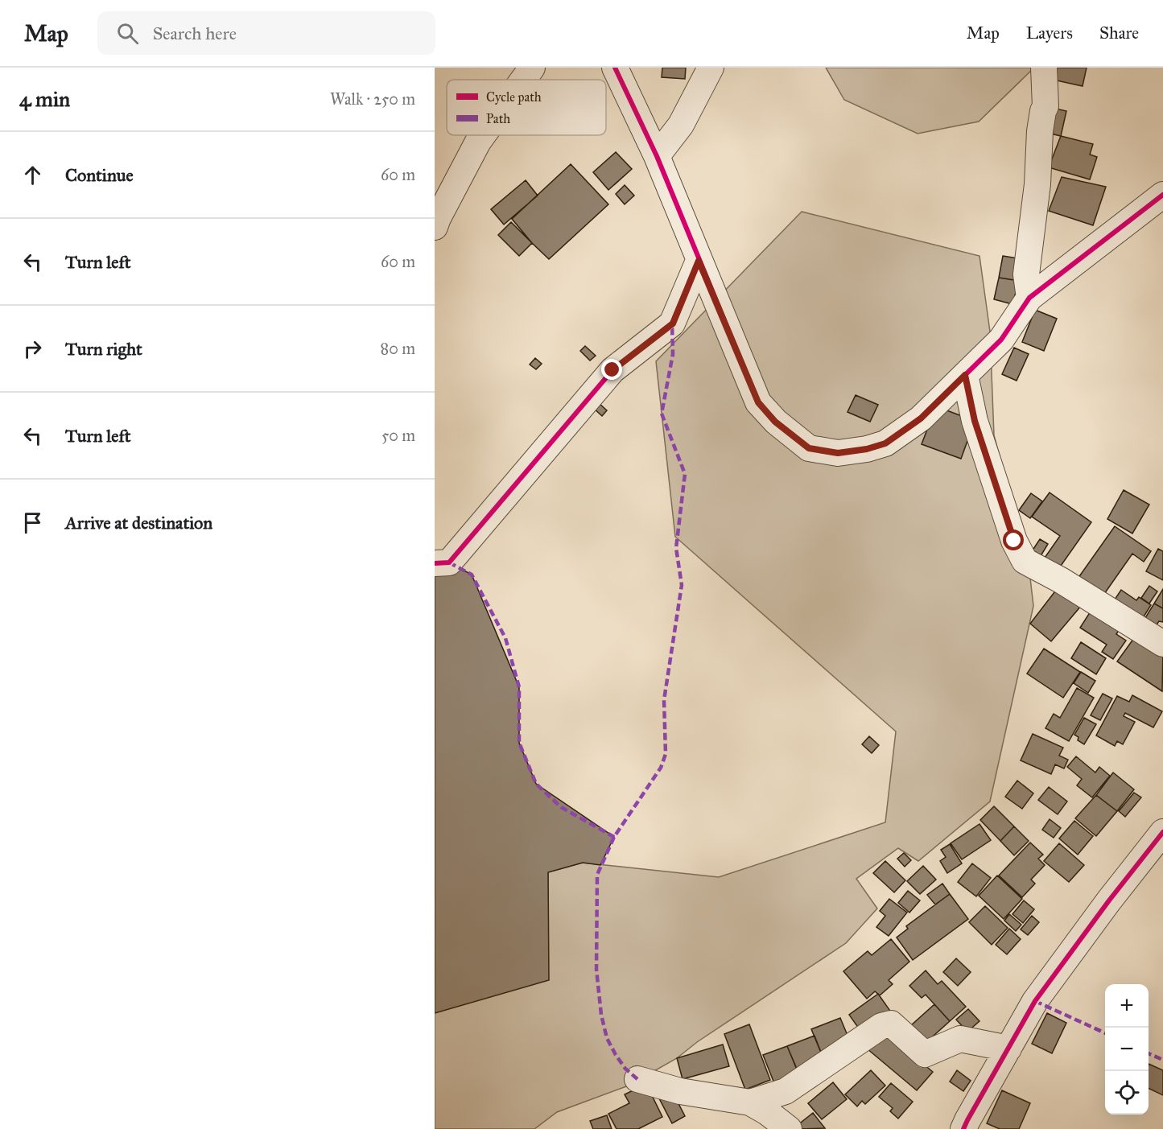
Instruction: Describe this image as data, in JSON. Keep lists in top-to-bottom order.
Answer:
{
  "legend": ["Cycle path", "Path"],
  "page": {
    "header": "Map",
    "search": "Search here",
    "nav": ["Map", "Layers", "Share"],
    "heading": ["4 min", "Walk · 250 m"],
    "list": [
      ["Continue", "60 m"],
      ["Turn left", "60 m"],
      ["Turn right", "80 m"],
      ["Turn left", "50 m"],
      "Arrive at destination"
    ],
    "map_buttons": ["+", "−"]
  }
}
